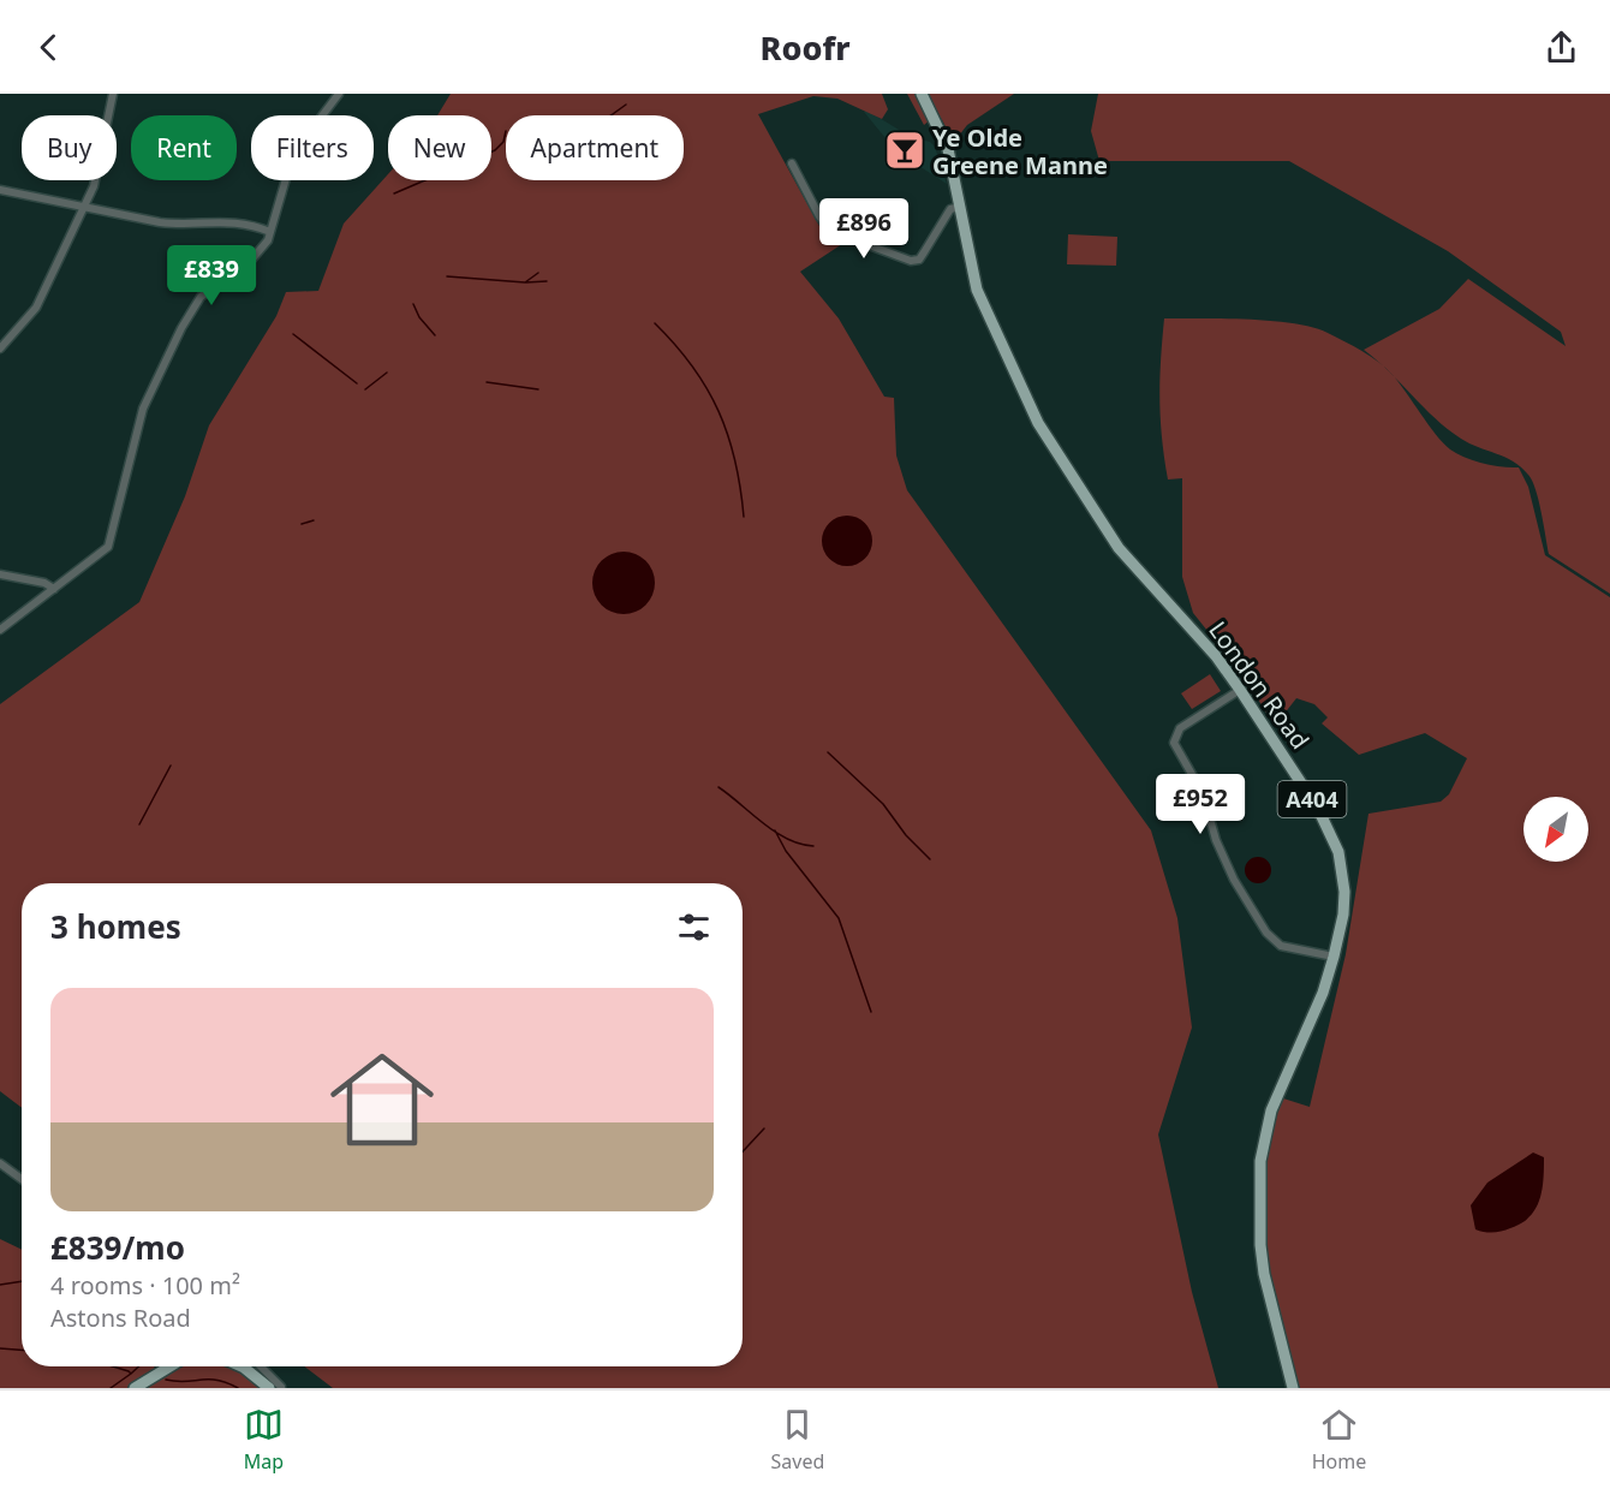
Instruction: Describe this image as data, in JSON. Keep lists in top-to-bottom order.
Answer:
{
  "streets": {
    "main road": ["London Road", "A404"]
  },
  "places": {
    "bar": ["Ye Olde Greene Manne"]
  },
  "north": "bottom left",
  "page": {
    "header": "Roofr",
    "chip": [
      "Buy",
      "Rent",
      "Filters",
      "New",
      "Apartment"
    ],
    "price": ["£896", "£839", "£952"],
    "heading": "3 homes",
    "list": [
      {
        "name": "£839/mo",
        "note": "4 rooms · 100 m² · Astons Road"
      }
    ],
    "tabs": ["Map", "Saved", "Home"]
  }
}
